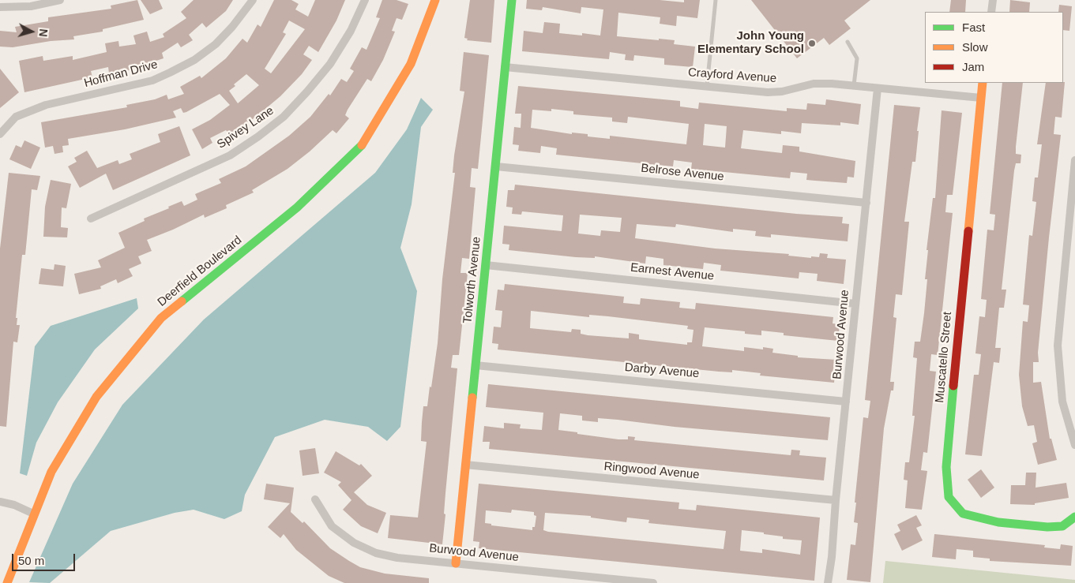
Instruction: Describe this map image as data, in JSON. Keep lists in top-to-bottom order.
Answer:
{
  "streets": {
    "street": [
      "Hoffman Drive",
      "Crayford Avenue",
      "Spivey Lane",
      "Belrose Avenue",
      "Deerfield Boulevard",
      "Earnest Avenue",
      "Tolworth Avenue",
      "Burwood Avenue",
      "Muscatello Street",
      "Darby Avenue",
      "Ringwood Avenue"
    ]
  },
  "crossings": [
    ["Crayford Avenue", "Tolworth Avenue"],
    ["Crayford Avenue", "Burwood Avenue"],
    ["Crayford Avenue", "Muscatello Street"],
    ["Belrose Avenue", "Tolworth Avenue"],
    ["Belrose Avenue", "Burwood Avenue"],
    ["Earnest Avenue", "Tolworth Avenue"],
    ["Earnest Avenue", "Burwood Avenue"],
    ["Tolworth Avenue", "Burwood Avenue"],
    ["Tolworth Avenue", "Darby Avenue"],
    ["Tolworth Avenue", "Ringwood Avenue"],
    ["Burwood Avenue", "Darby Avenue"],
    ["Burwood Avenue", "Ringwood Avenue"]
  ],
  "places": ["John Young Elementary School"],
  "legend": ["Fast", "Slow", "Jam"],
  "scale_bar": "50 m",
  "north": "right"
}
